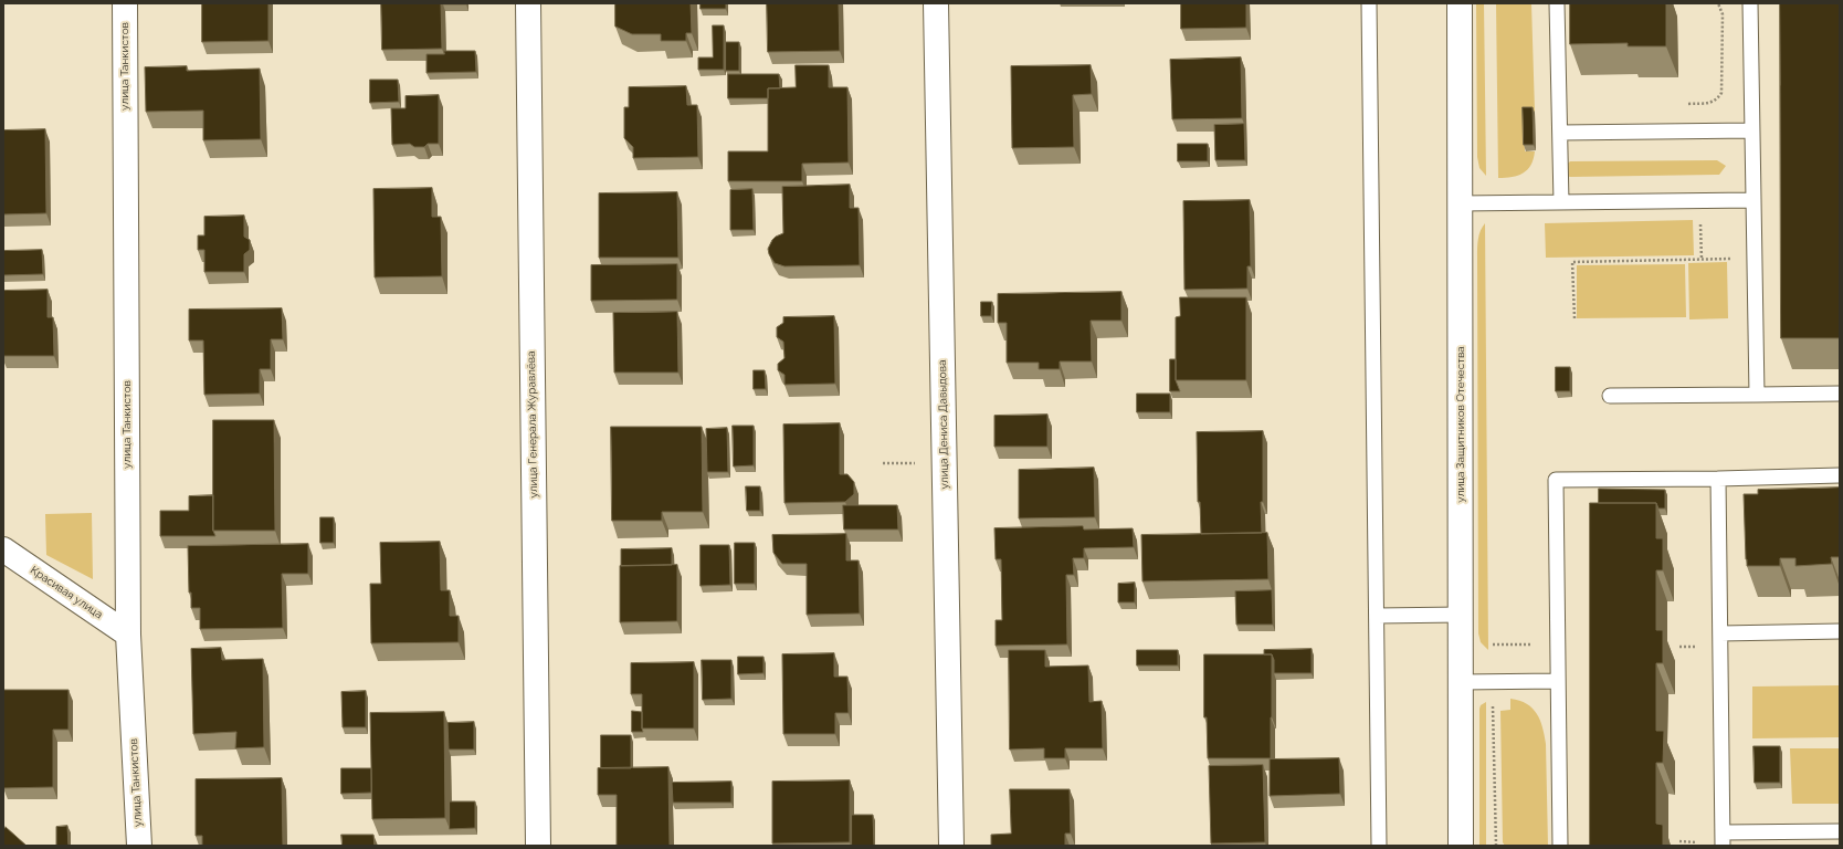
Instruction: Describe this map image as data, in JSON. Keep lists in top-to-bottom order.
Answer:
{
  "streets": {
    "street": [
      "улица Танкистов",
      "улица Генерала Журавлёва",
      "улица Дениса Давыдова",
      "улица Защитников Отечества",
      "Красивая улица"
    ]
  },
  "crossings": [
    ["улица Танкистов", "Красивая улица"]
  ]
}
